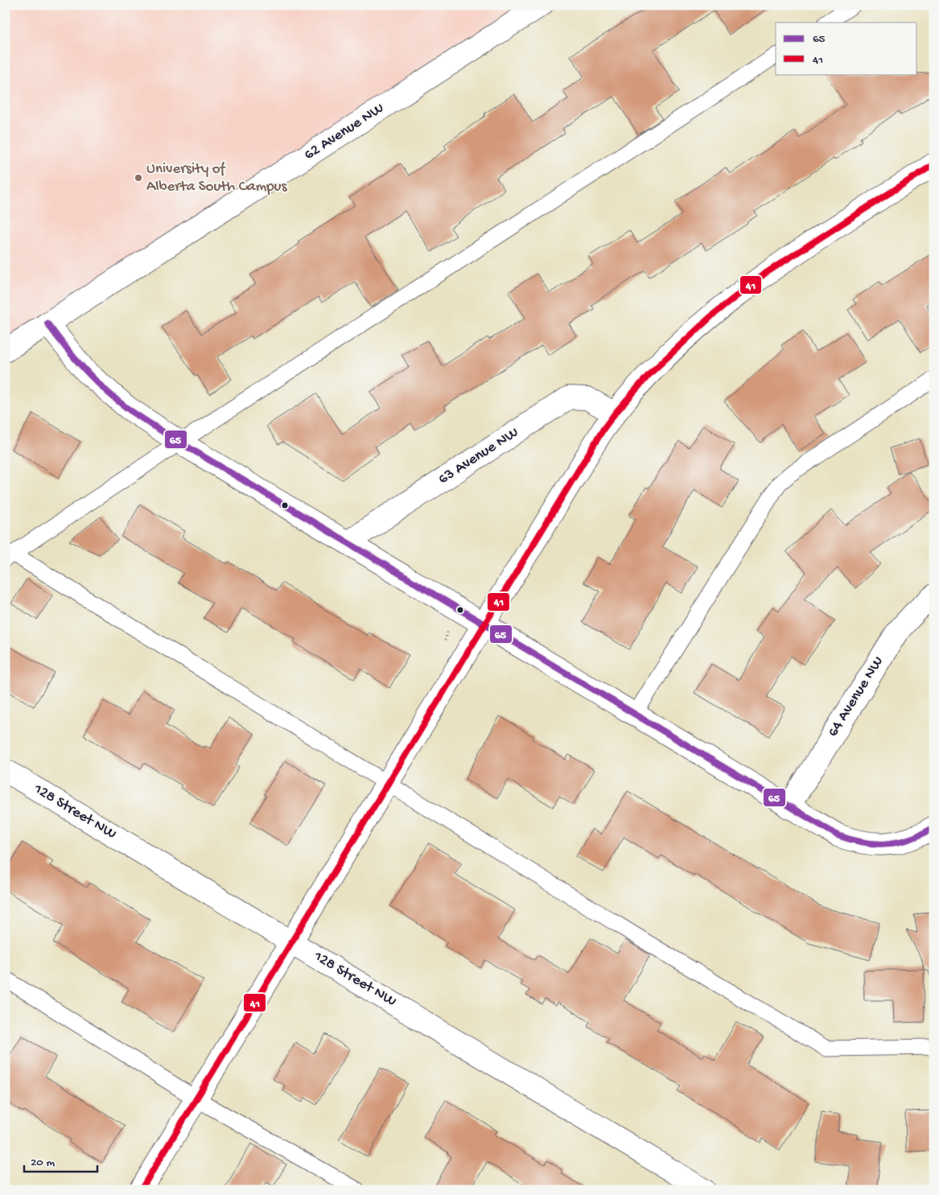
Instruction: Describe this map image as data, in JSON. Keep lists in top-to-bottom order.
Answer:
{
  "streets": {
    "street": [
      "62 Avenue NW",
      "63 Avenue NW",
      "64 Avenue NW",
      "128 Street NW"
    ]
  },
  "places": ["University of Alberta South Campus"],
  "lines": ["transit line 41", "transit line 65"],
  "legend": ["65", "41"],
  "scale_bar": "20 m"
}
